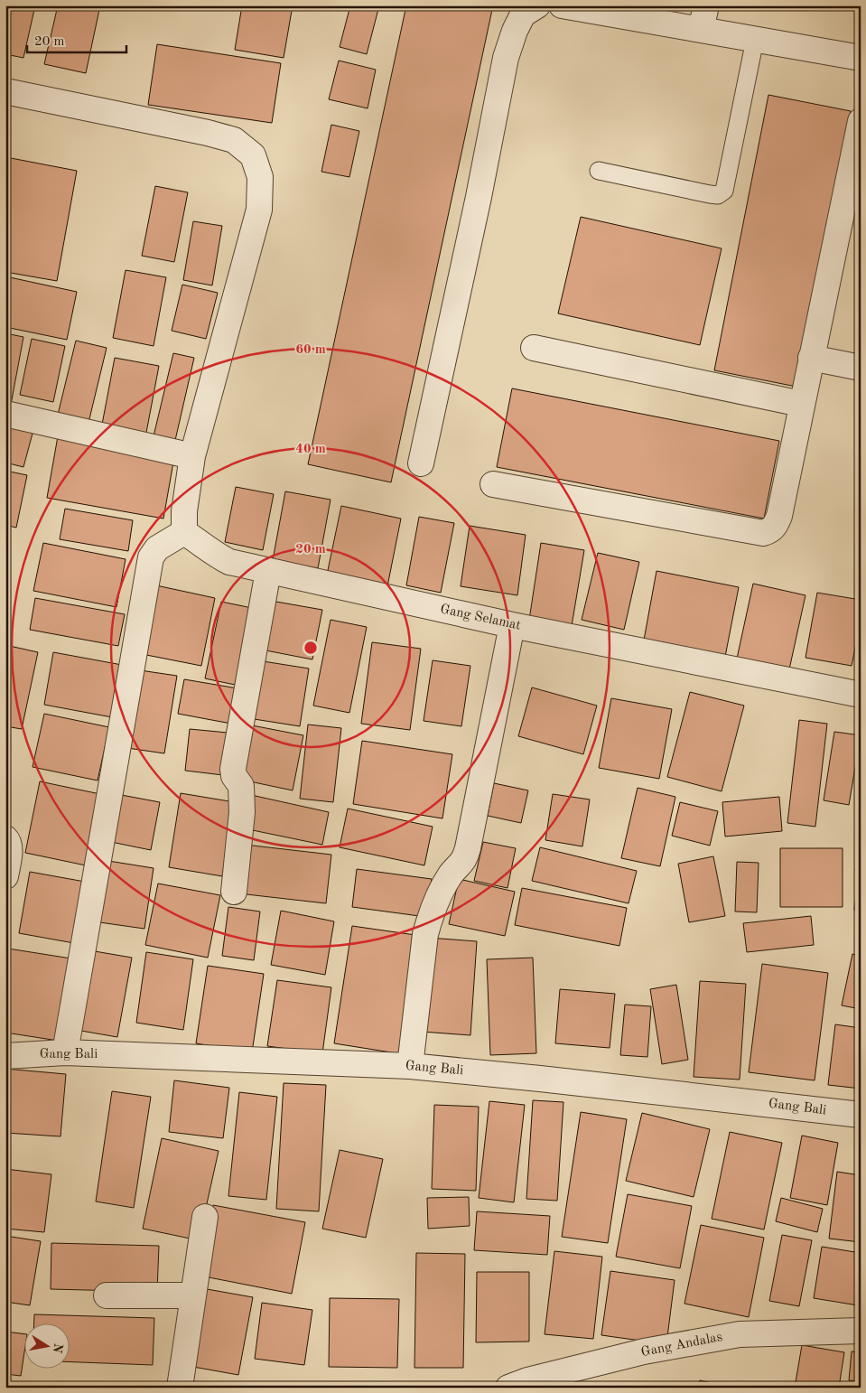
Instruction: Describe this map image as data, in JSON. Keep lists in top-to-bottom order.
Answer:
{
  "streets": {
    "street": ["Gang Selamat", "Gang Bali", "Gang Andalas"]
  },
  "scale_bar": "20 m",
  "north": "right",
  "rings": ["60 m", "40 m", "20 m"]
}
